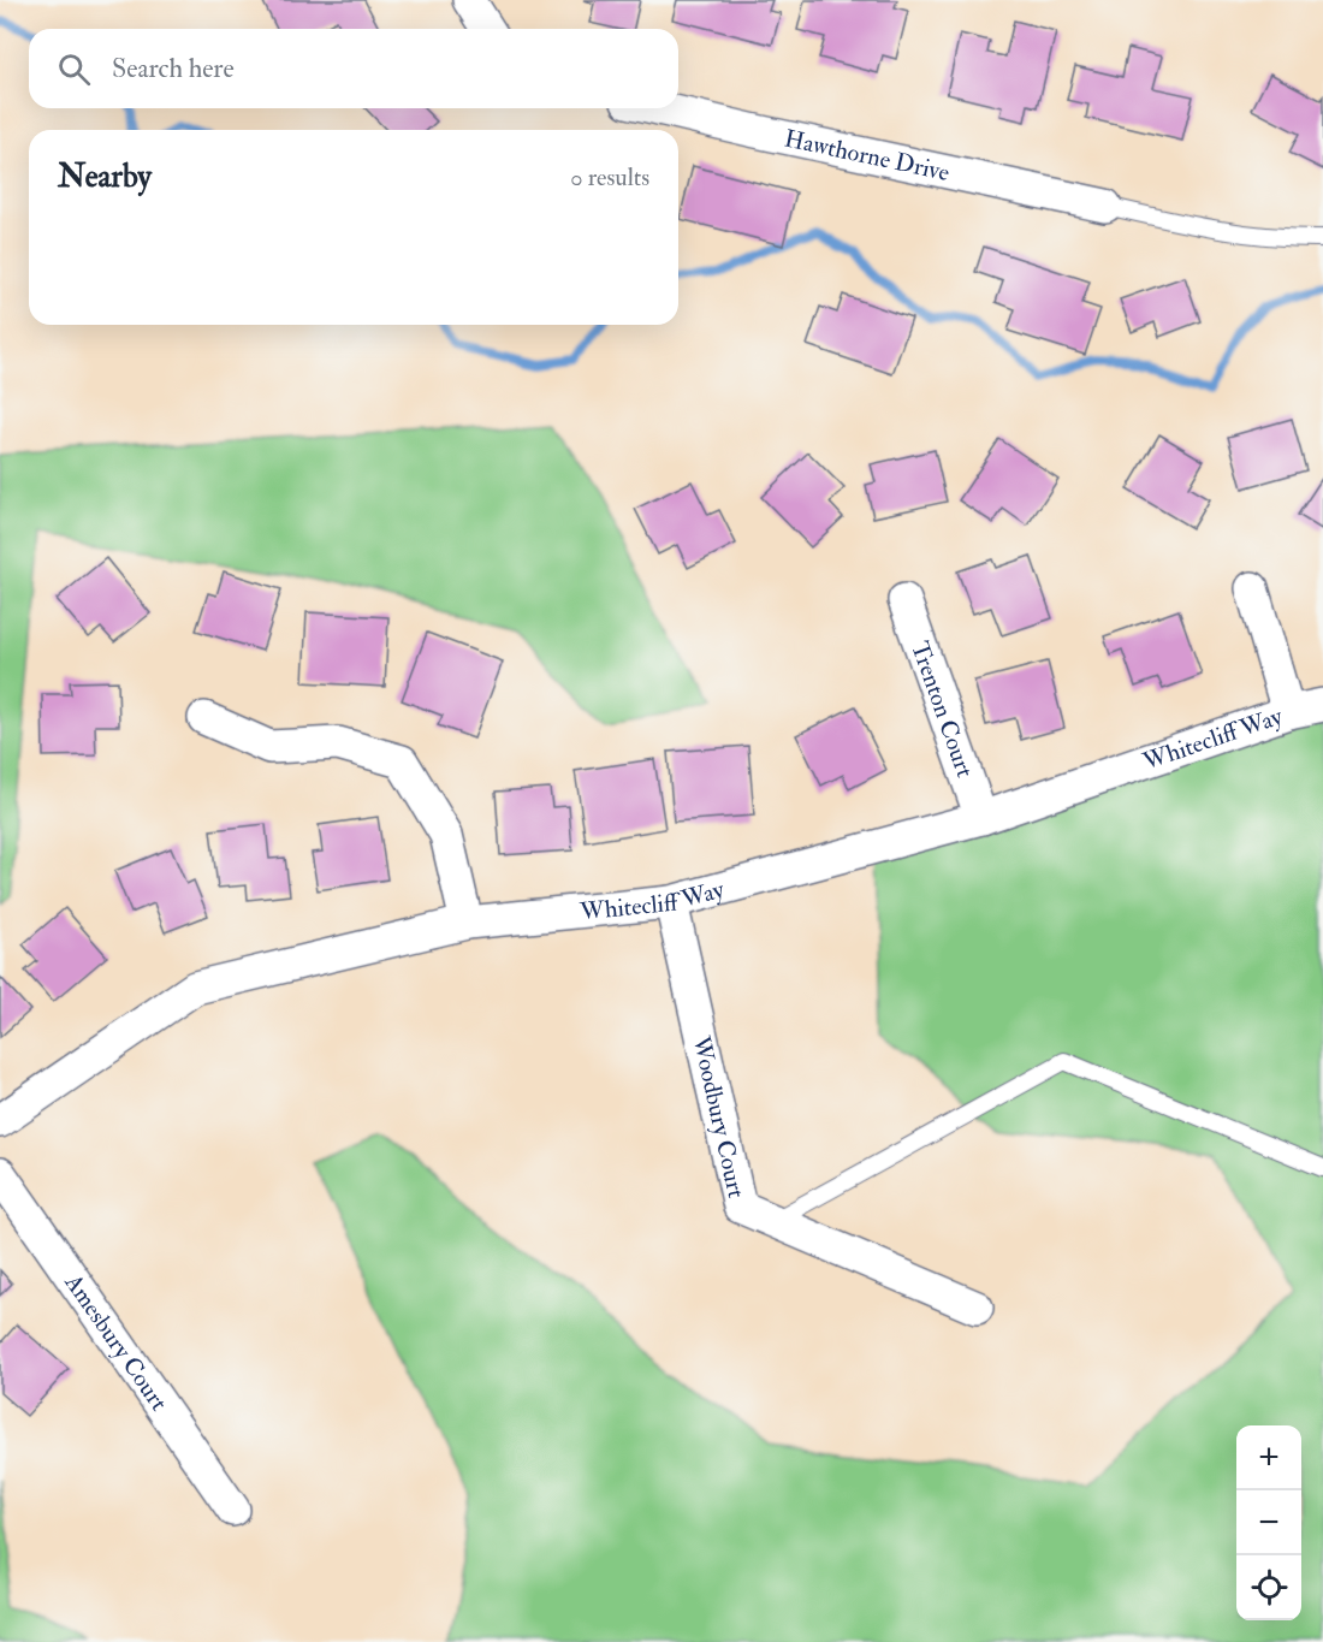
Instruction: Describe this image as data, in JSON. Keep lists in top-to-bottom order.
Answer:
{
  "streets": {
    "street": [
      "Hawthorne Drive",
      "Trenton Court",
      "Whitecliff Way",
      "Woodbury Court",
      "Amesbury Court"
    ]
  },
  "crossings": [
    ["Trenton Court", "Whitecliff Way"],
    ["Whitecliff Way", "Woodbury Court"]
  ],
  "page": {
    "search": "Search here",
    "heading": ["Nearby", "0 results"],
    "map_buttons": ["+", "−"]
  }
}
